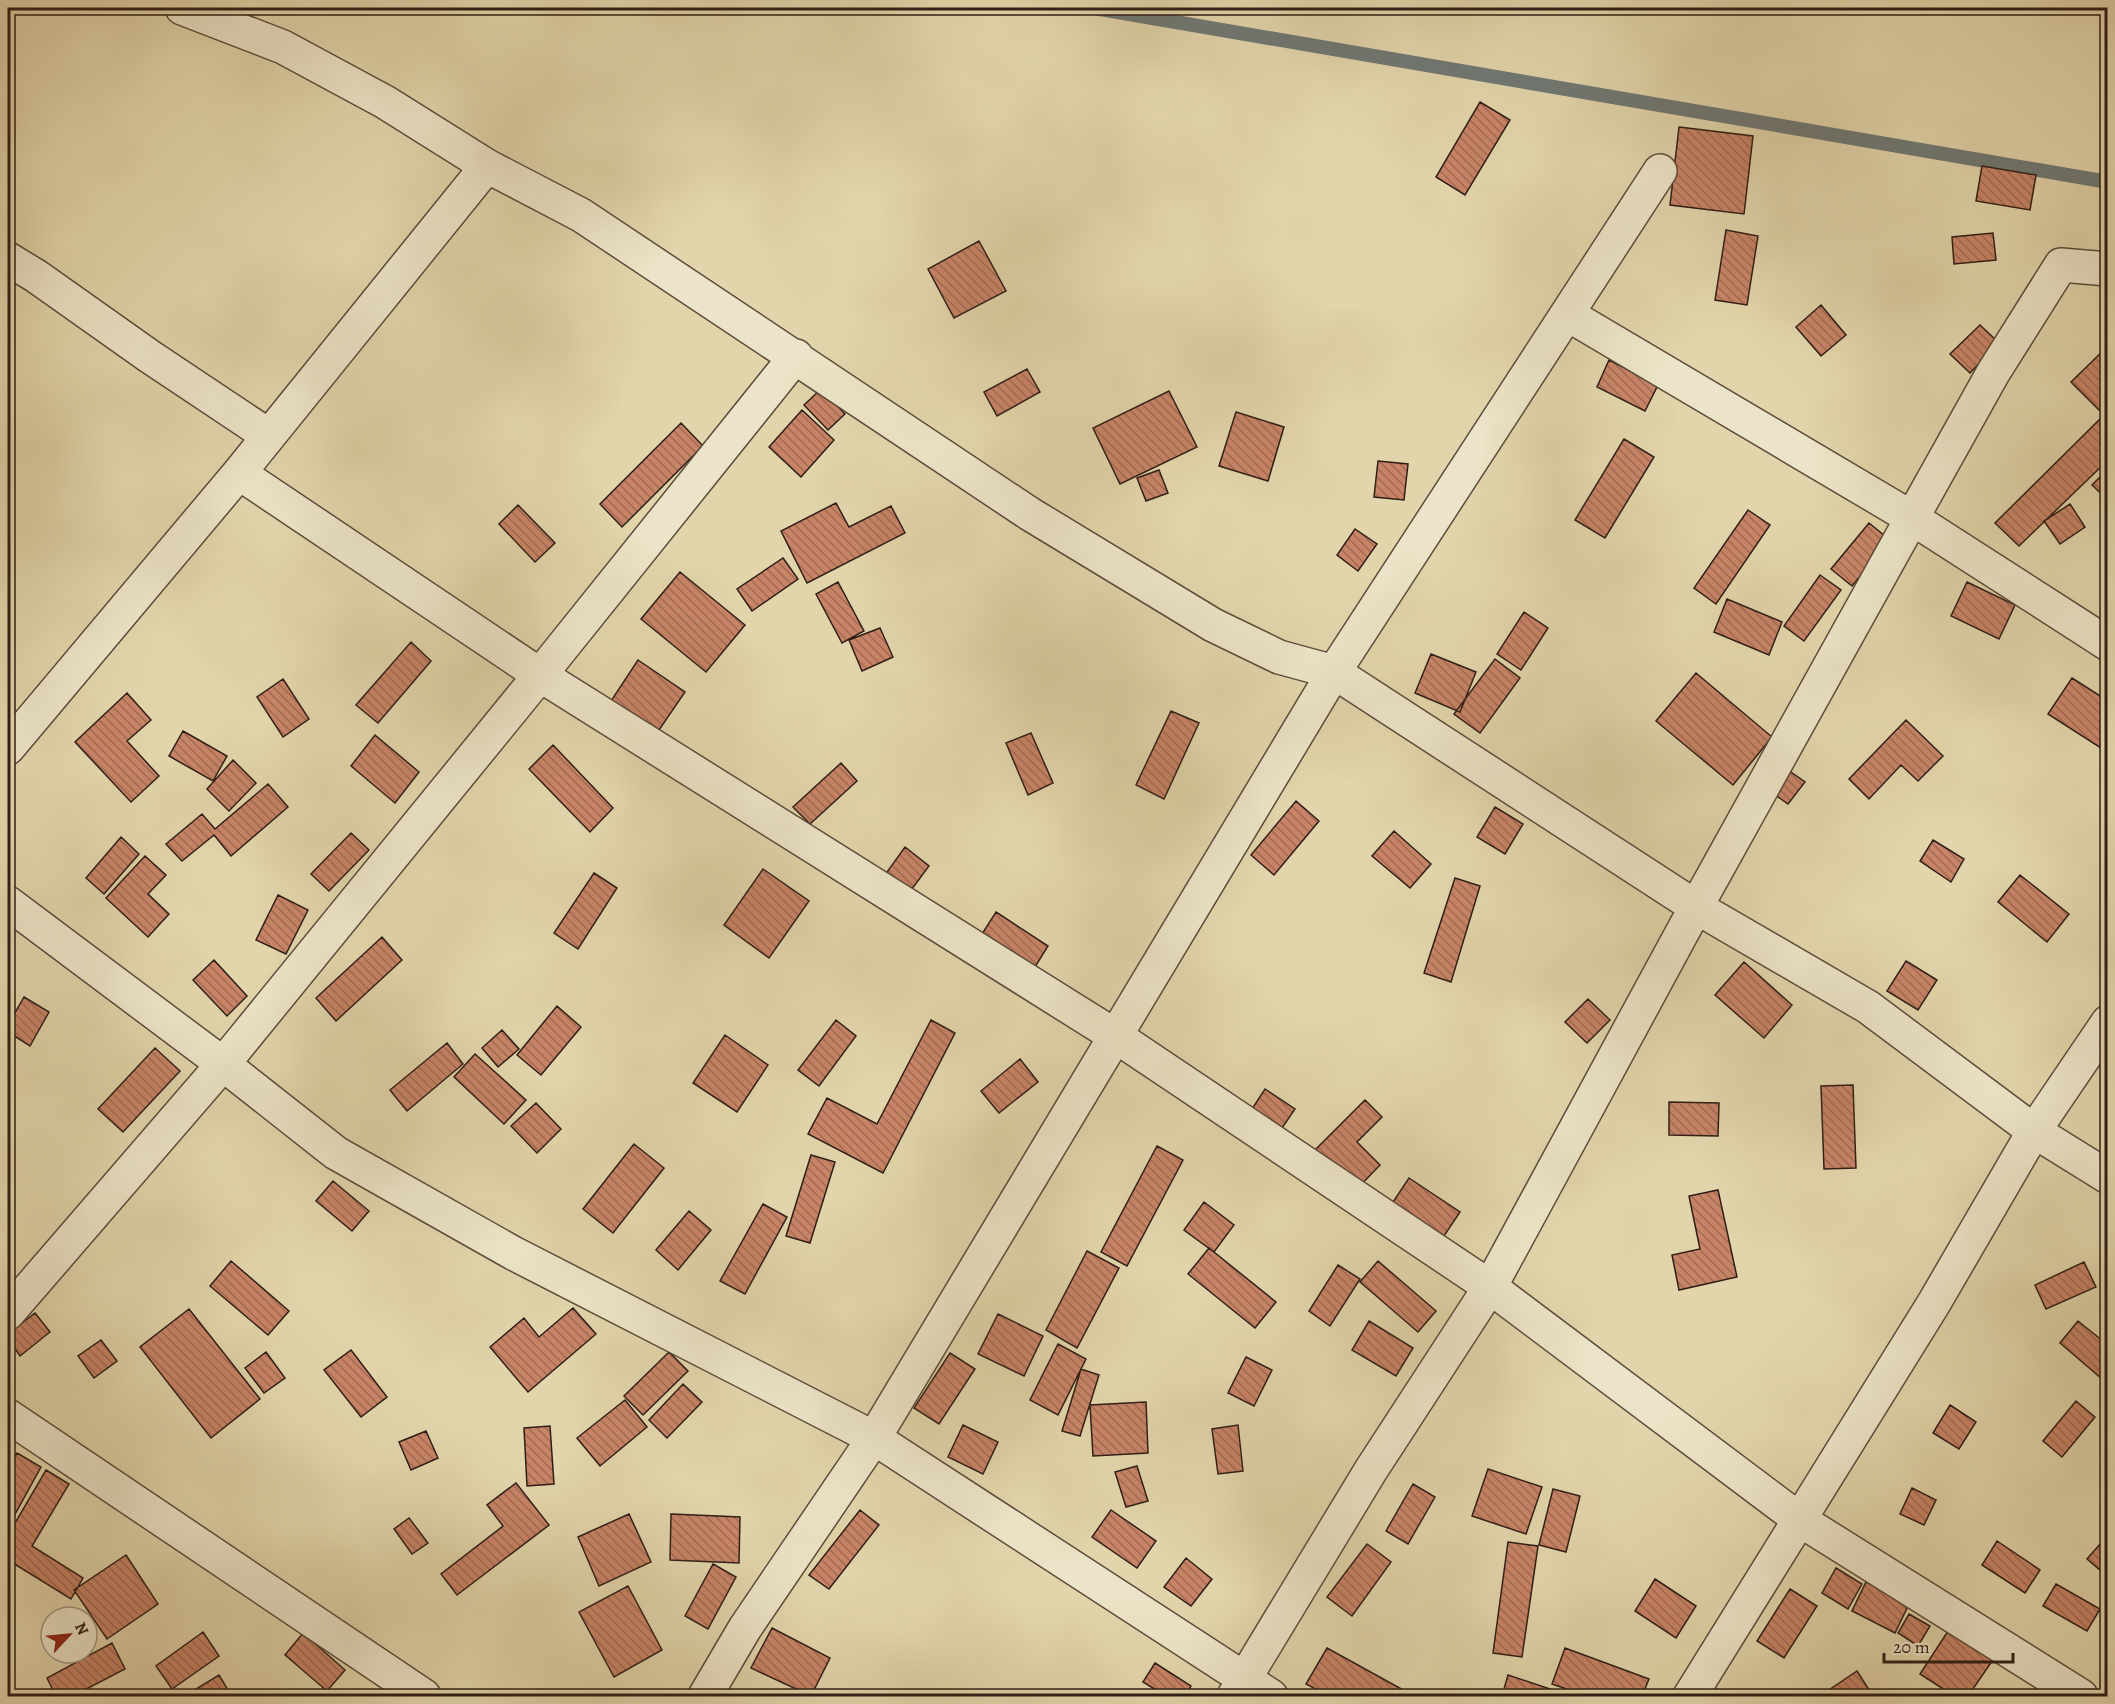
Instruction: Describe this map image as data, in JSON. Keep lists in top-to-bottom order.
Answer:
{
  "scale_bar": "20 m",
  "north": "top right"
}
